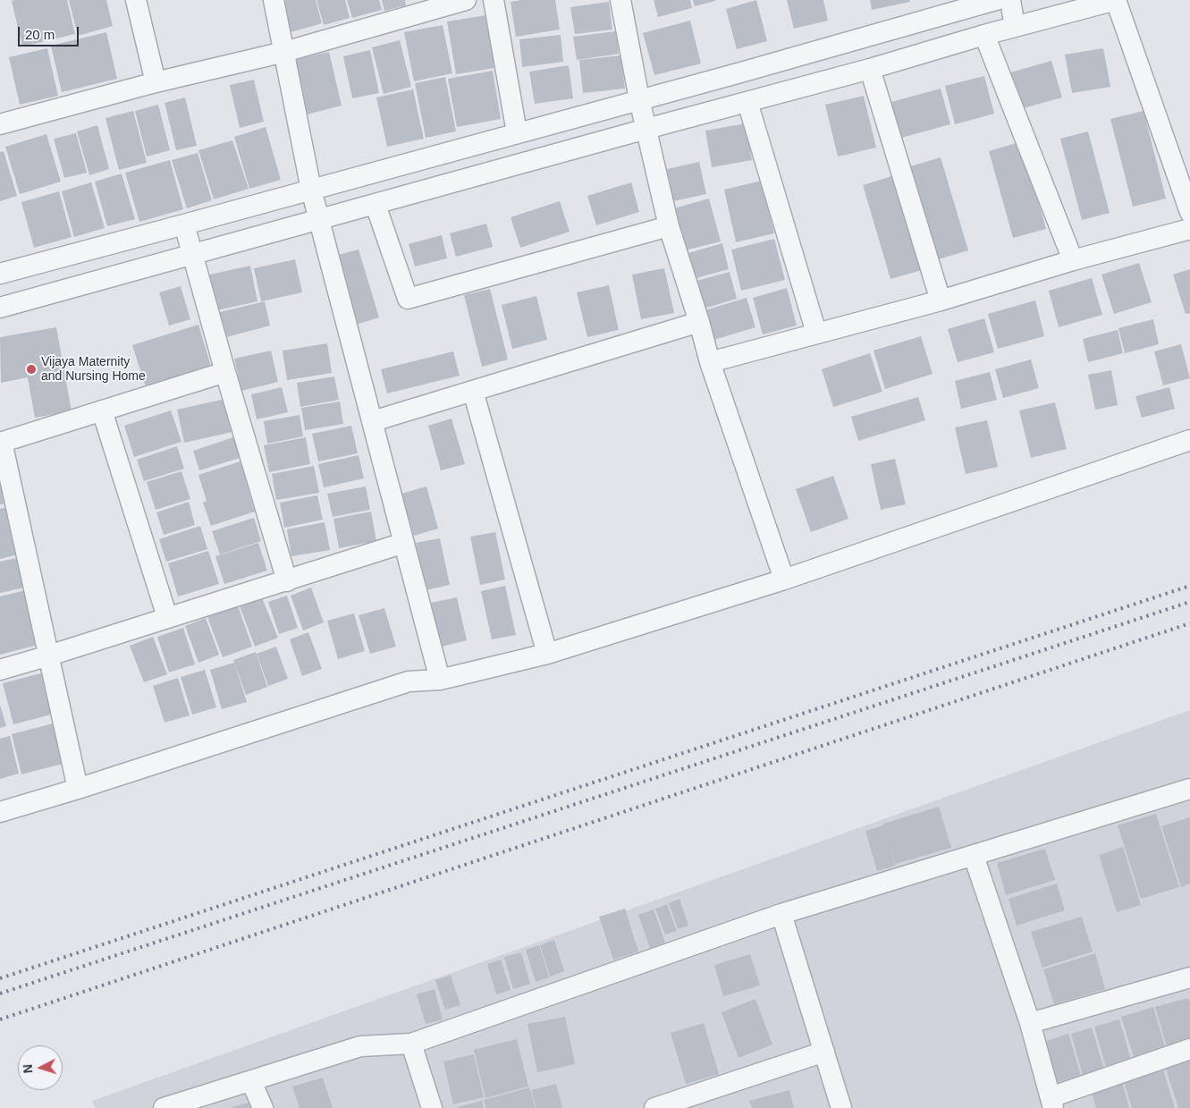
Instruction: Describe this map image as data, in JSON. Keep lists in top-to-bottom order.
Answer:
{
  "places": ["Vijaya Maternity and Nursing Home"],
  "scale_bar": "20 m",
  "north": "left"
}
